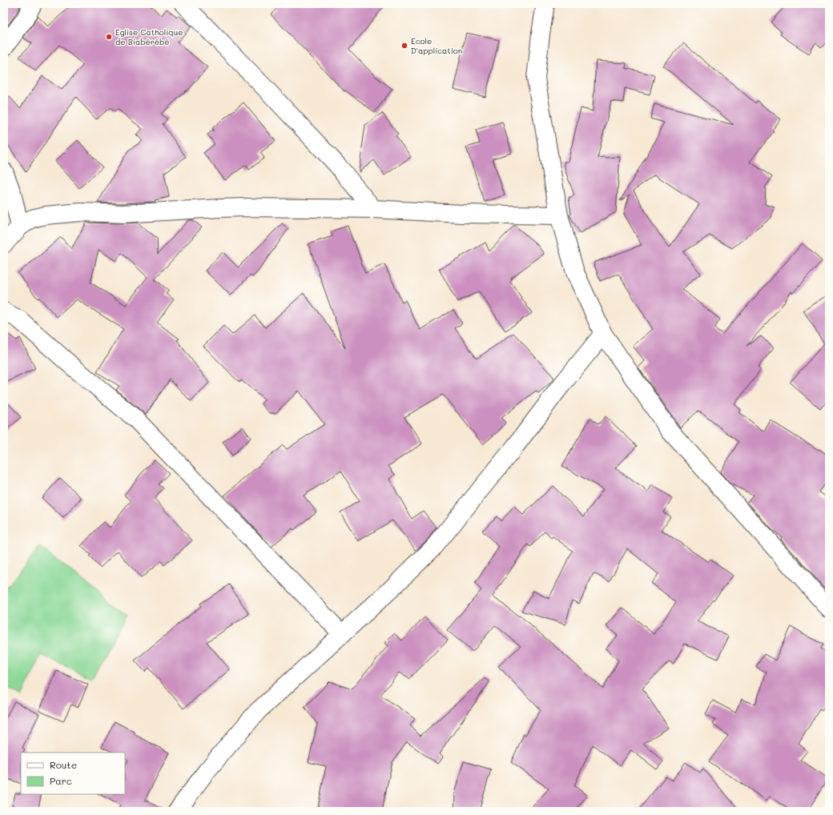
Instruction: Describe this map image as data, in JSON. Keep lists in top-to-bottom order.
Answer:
{
  "places": ["Eglise Catholique de Biabérébé", "Ecole D'application"],
  "legend": ["Route", "Parc"]
}
